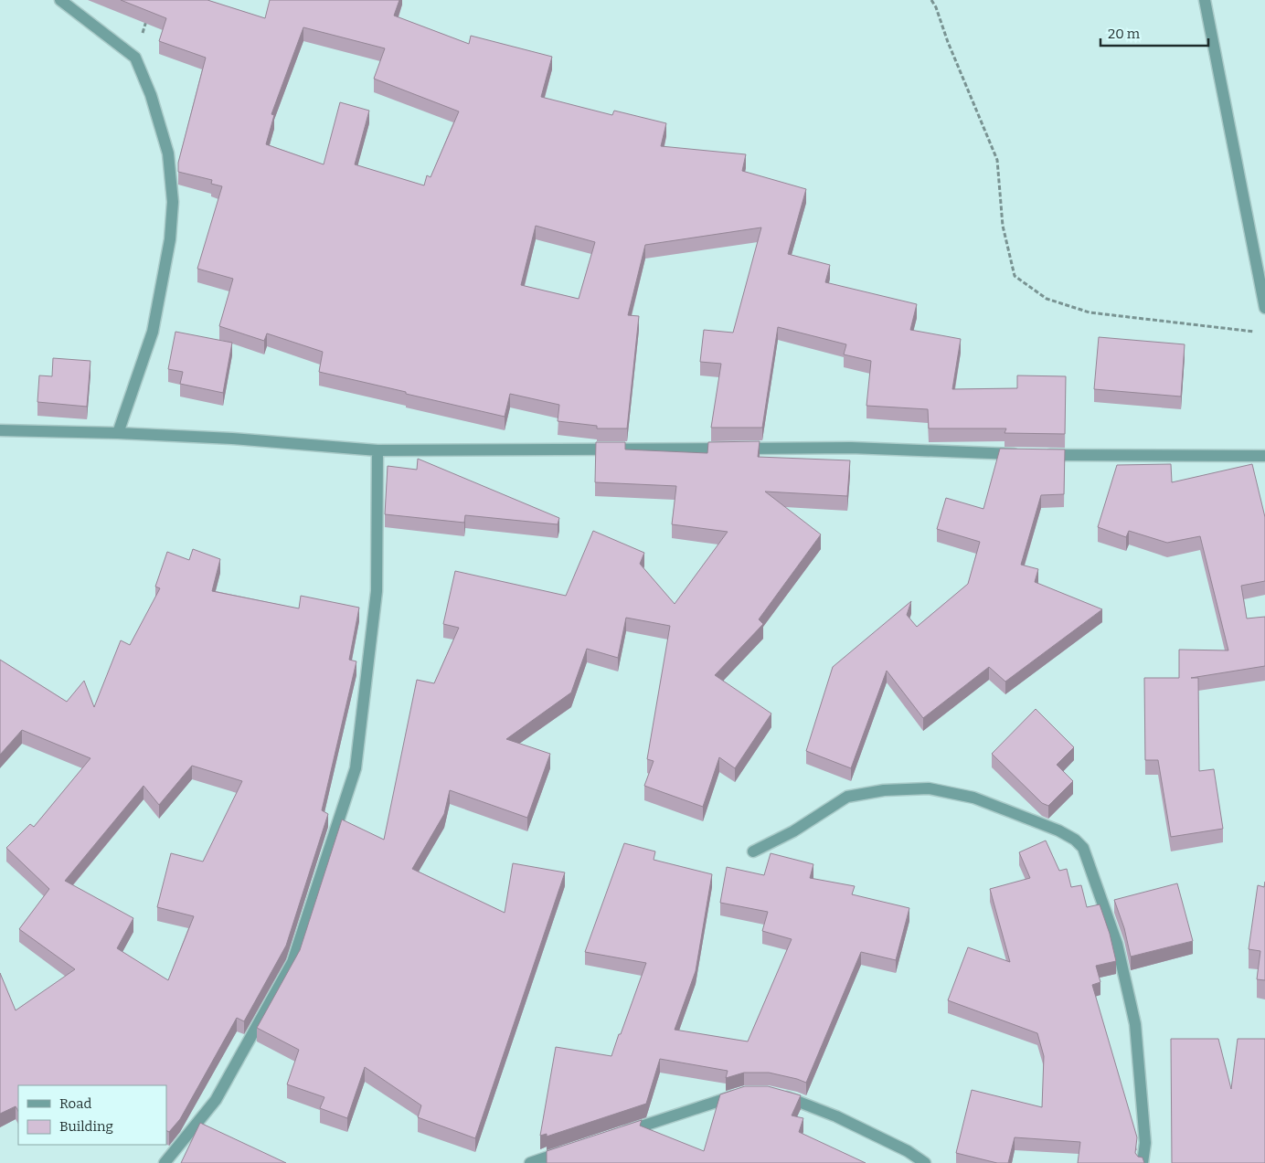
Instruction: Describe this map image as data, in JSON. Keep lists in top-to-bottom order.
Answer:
{
  "legend": ["Road", "Building"],
  "scale_bar": "20 m"
}
